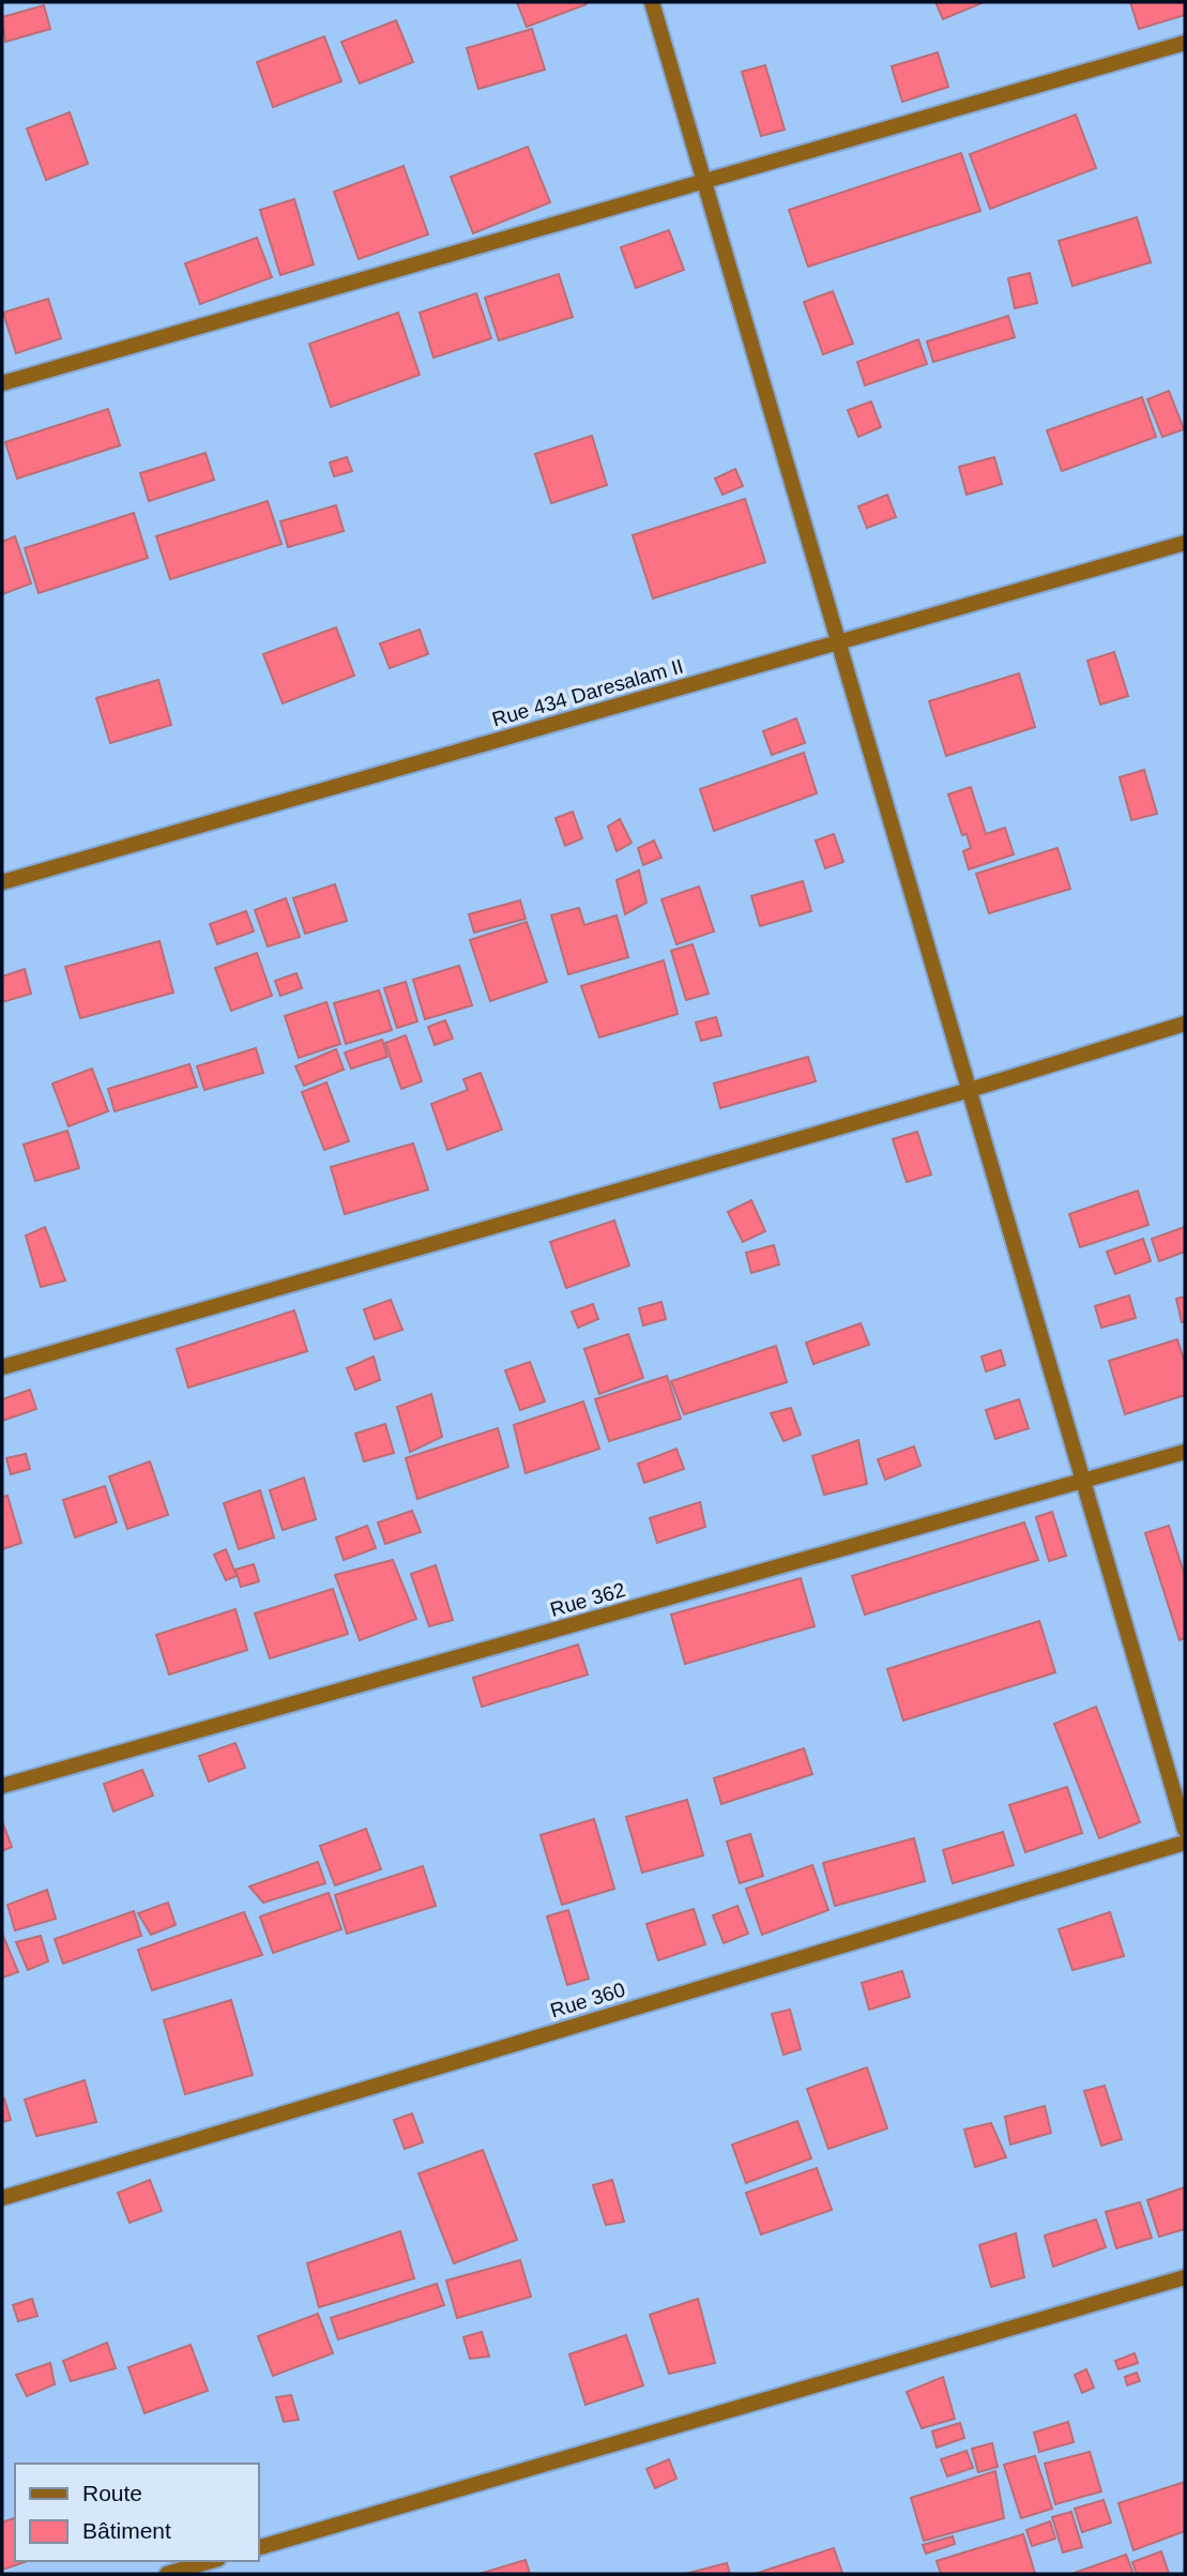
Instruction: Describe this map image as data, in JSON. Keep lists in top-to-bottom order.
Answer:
{
  "streets": {
    "street": ["Rue 434 Daresalam II", "Rue 362", "Rue 360"]
  },
  "legend": ["Route", "Bâtiment"]
}
